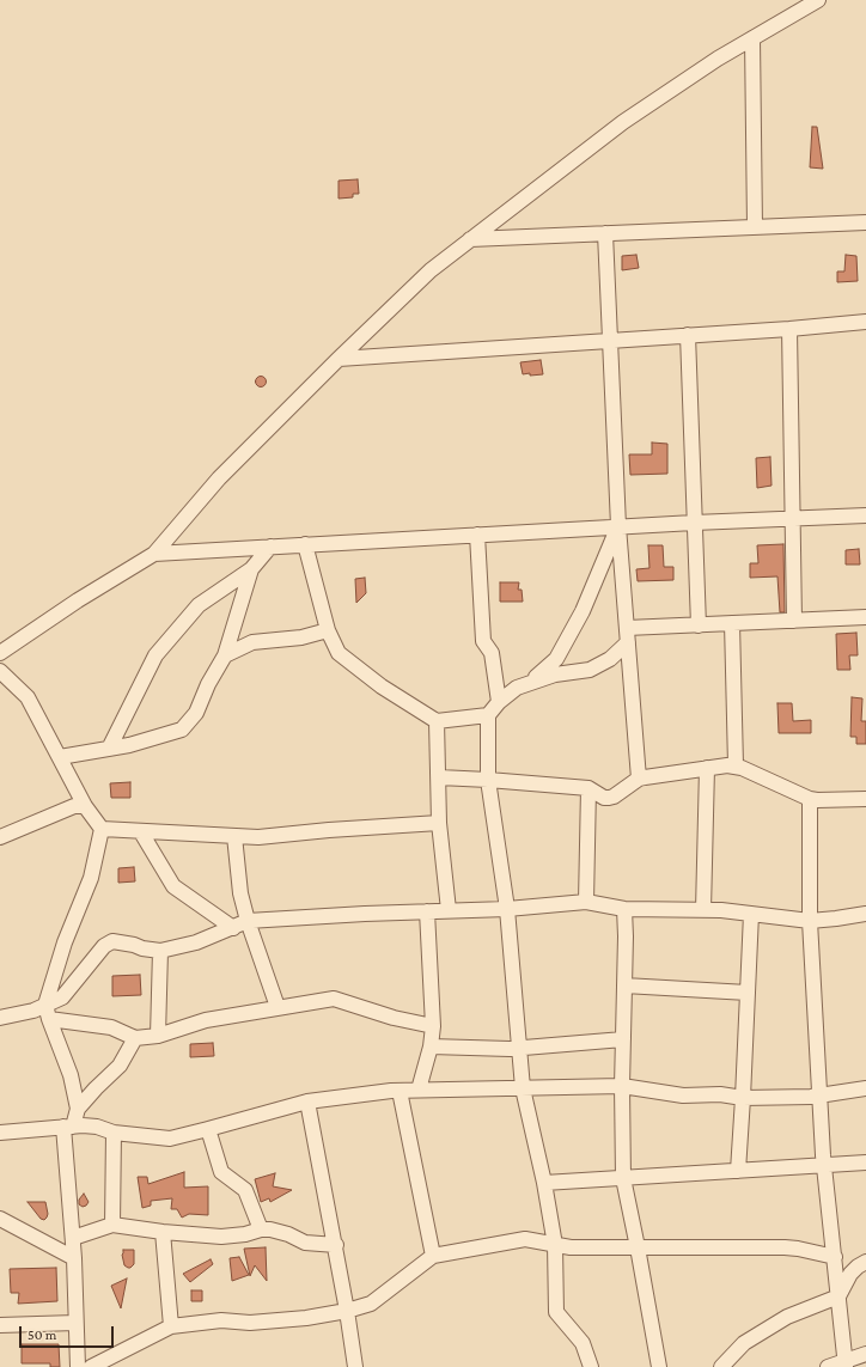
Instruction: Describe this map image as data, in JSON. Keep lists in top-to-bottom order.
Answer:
{
  "scale_bar": "50 m"
}
